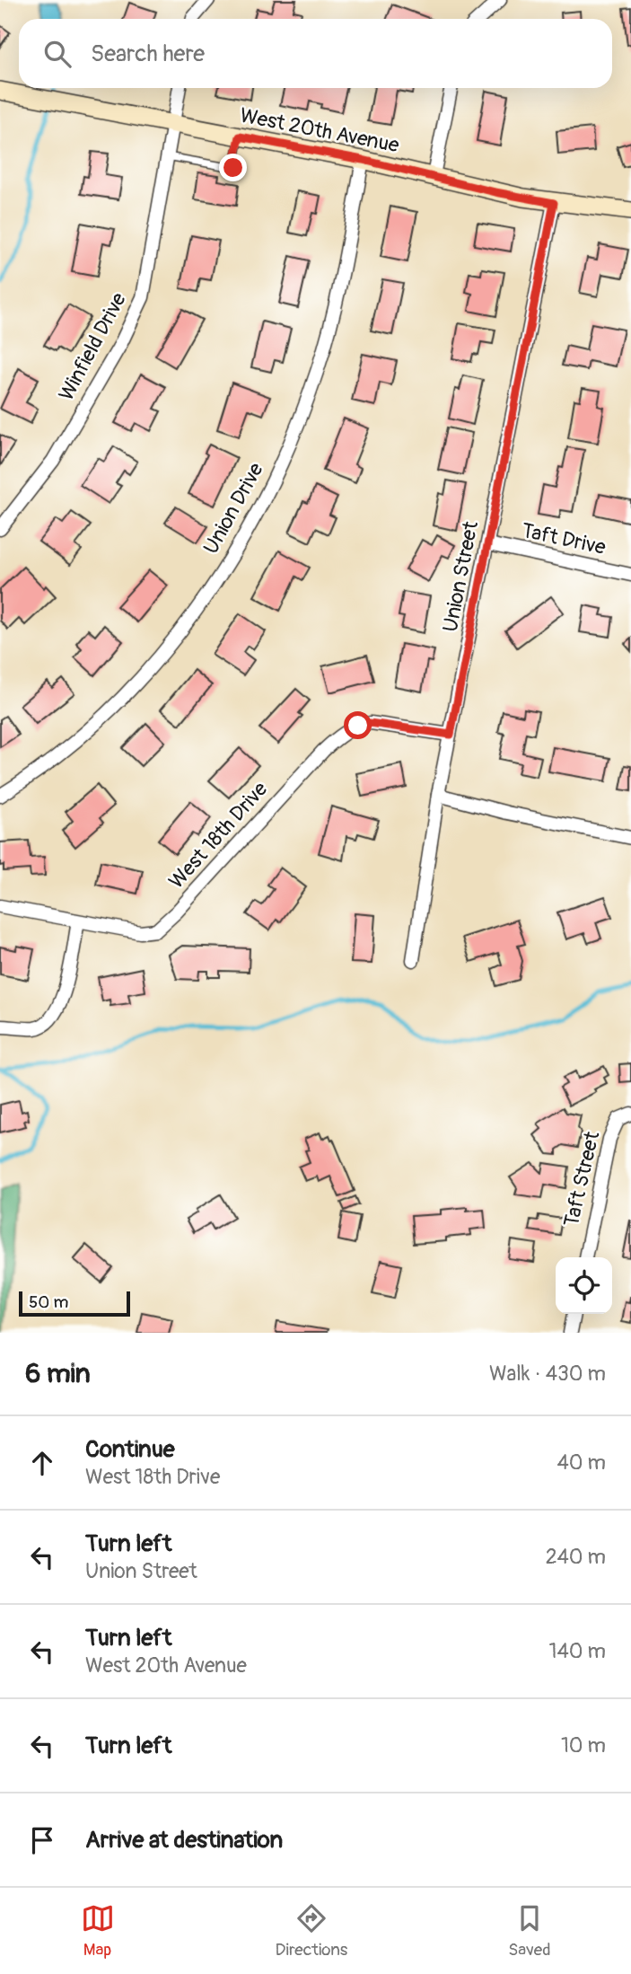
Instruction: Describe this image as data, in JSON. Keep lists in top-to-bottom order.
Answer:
{
  "streets": {
    "street": [
      "West 20th Avenue",
      "Winfield Drive",
      "Union Drive",
      "Taft Drive",
      "Union Street",
      "West 18th Drive",
      "Taft Street"
    ]
  },
  "crossings": [
    ["West 20th Avenue", "Winfield Drive"],
    ["West 20th Avenue", "Union Drive"],
    ["West 20th Avenue", "Union Street"],
    ["Taft Drive", "Union Street"],
    ["Union Street", "West 18th Drive"]
  ],
  "scale_bar": "50 m",
  "page": {
    "search": "Search here",
    "scale": "50 m",
    "heading": ["6 min", "Walk · 430 m"],
    "list": [
      ["Continue", "West 18th Drive", "40 m"],
      ["Turn left", "Union Street", "240 m"],
      ["Turn left", "West 20th Avenue", "140 m"],
      ["Turn left", "10 m"],
      "Arrive at destination"
    ],
    "nav": ["Map", "Directions", "Saved"]
  }
}
